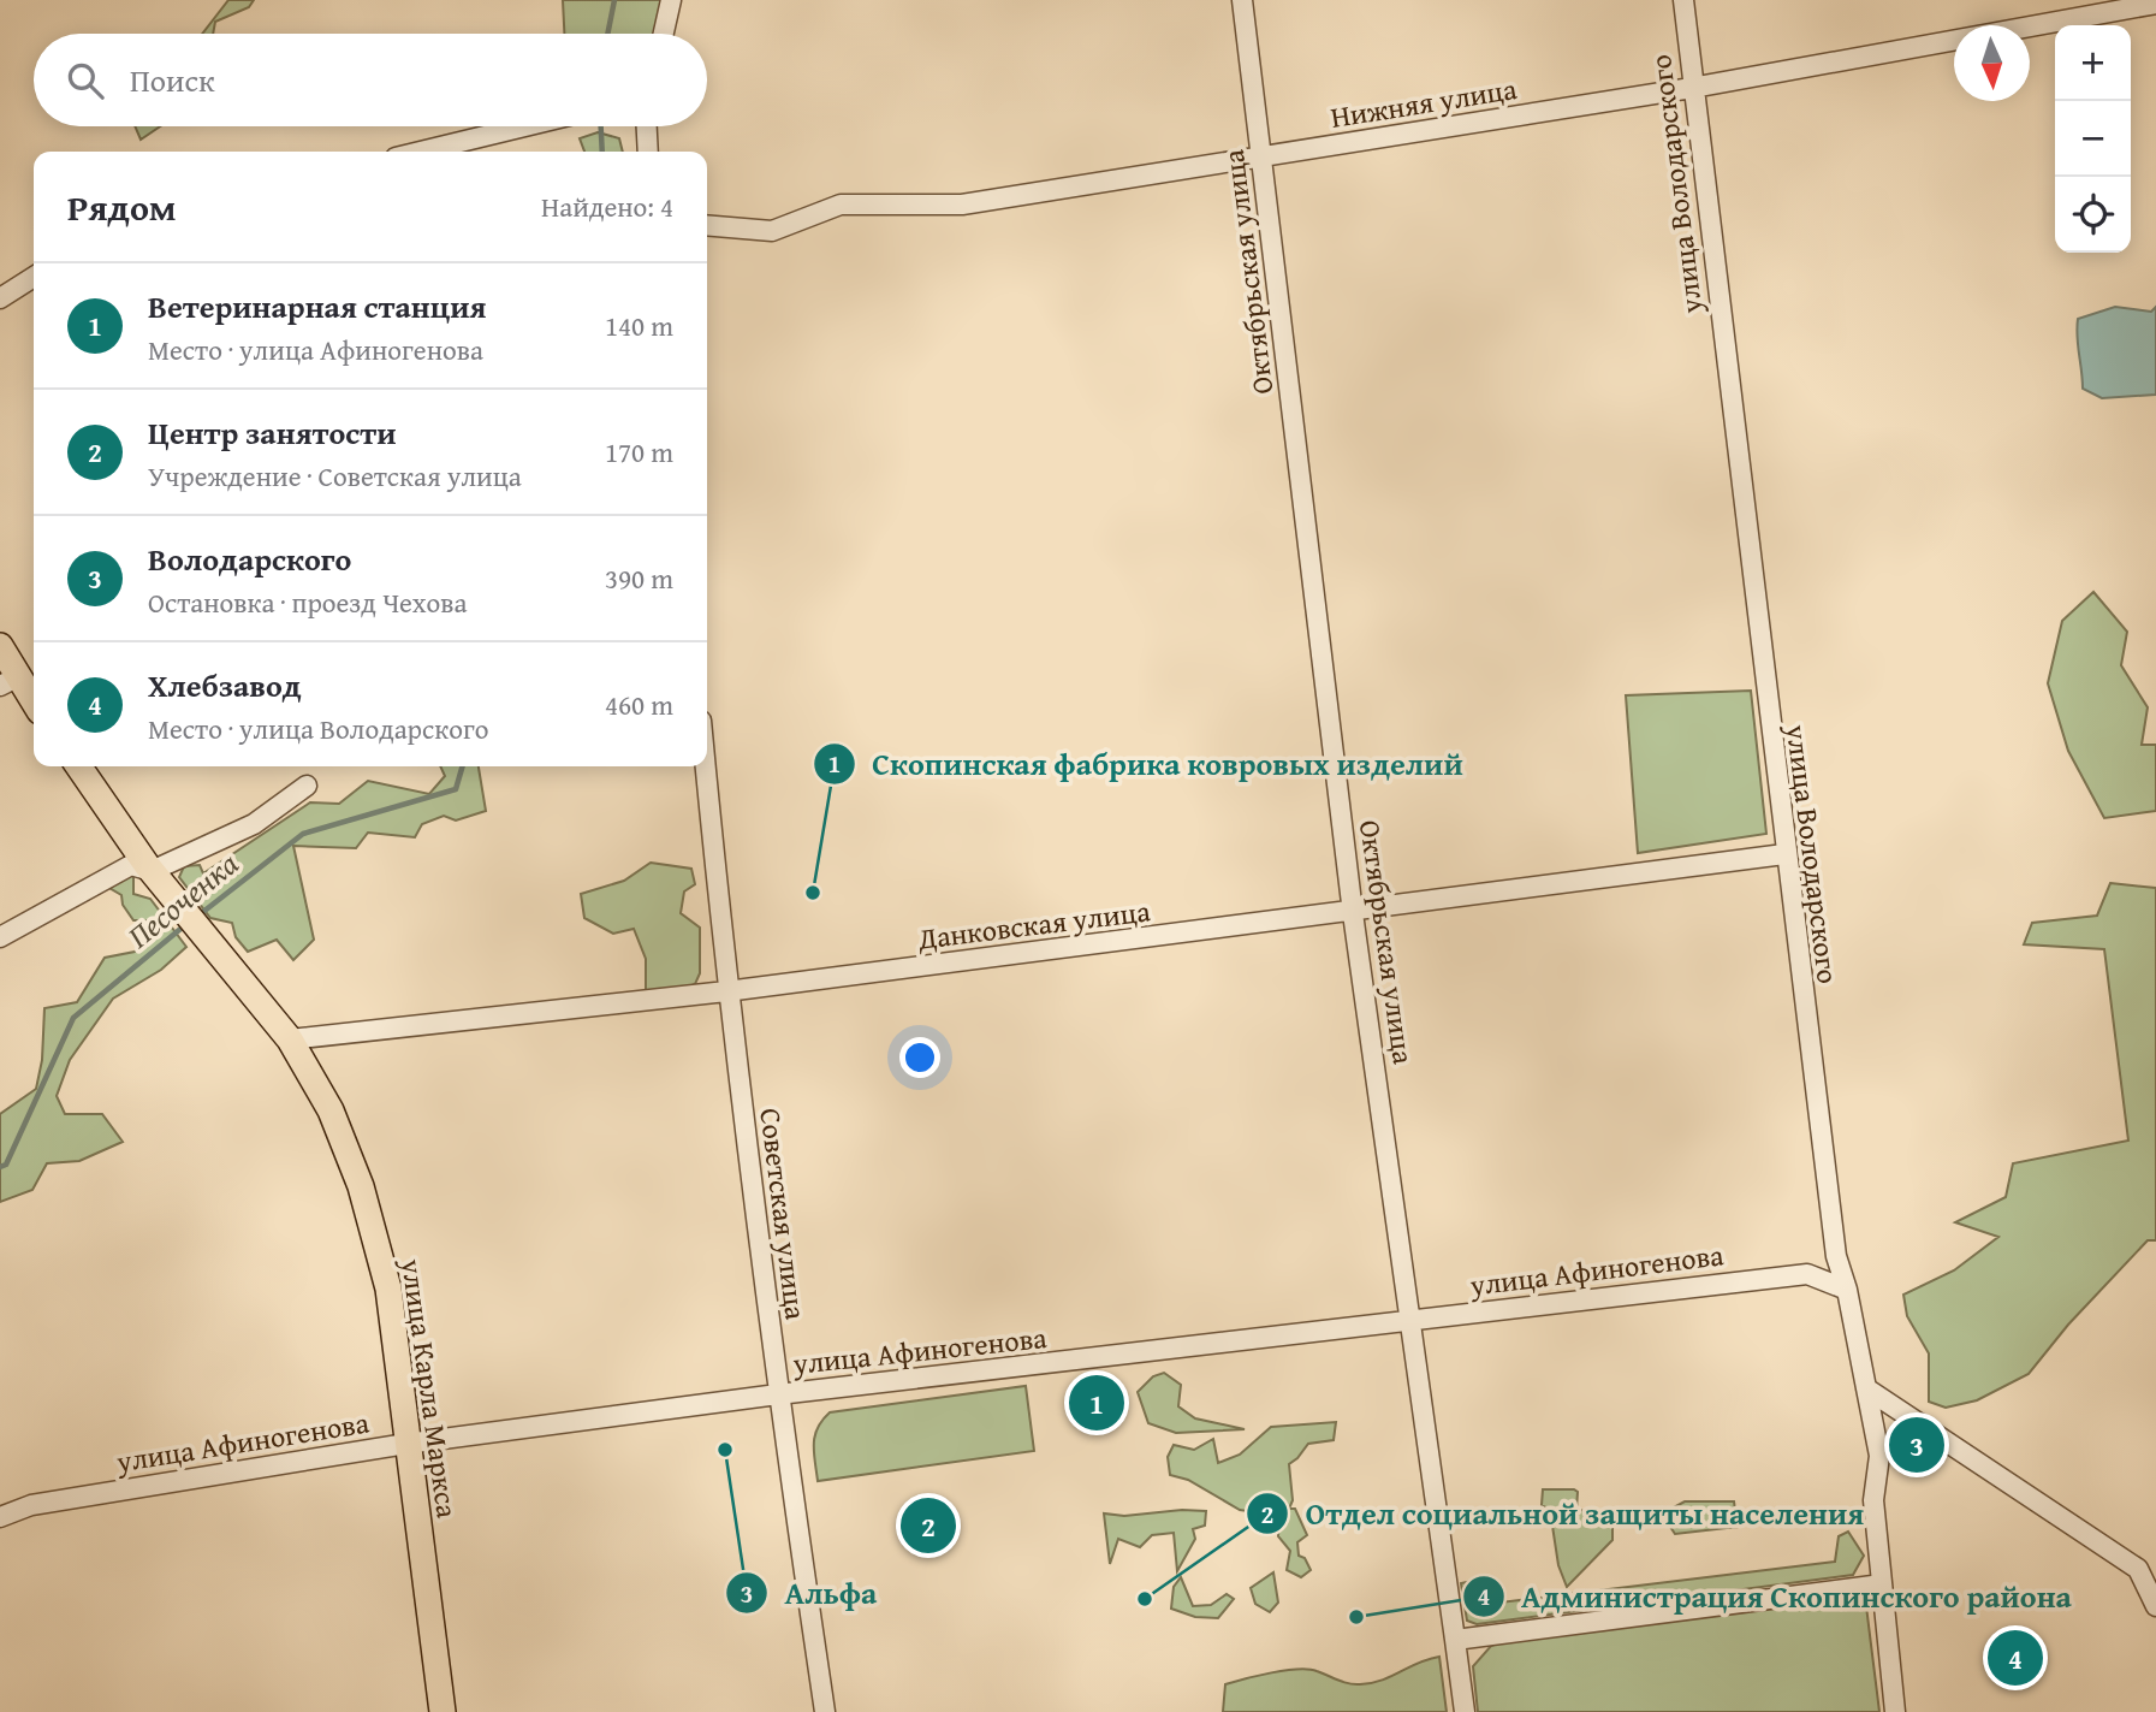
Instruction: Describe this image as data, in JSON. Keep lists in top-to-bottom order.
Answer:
{
  "streets": {
    "main road": ["улица Карла Маркса"],
    "street": [
      "Нижняя улица",
      "улица Володарского",
      "Октябрьская улица",
      "Данковская улица",
      "Советская улица",
      "улица Афиногенова"
    ]
  },
  "crossings": [
    ["Нижняя улица", "улица Володарского"],
    ["Нижняя улица", "Октябрьская улица"],
    ["улица Володарского", "Данковская улица"],
    ["улица Володарского", "улица Афиногенова"],
    ["Октябрьская улица", "Данковская улица"],
    ["Октябрьская улица", "улица Афиногенова"],
    ["Данковская улица", "Советская улица"],
    ["Данковская улица", "улица Карла Маркса"],
    ["Советская улица", "улица Афиногенова"],
    ["улица Афиногенова", "улица Карла Маркса"]
  ],
  "water": ["Песоченка"],
  "places": [
    "Скопинская фабрика ковровых изделий",
    "Альфа",
    "Отдел социальной защиты населения",
    "Администрация Скопинского района"
  ],
  "north": "bottom",
  "page": {
    "map_buttons": ["+", "−"],
    "search": "Поиск",
    "heading": ["Рядом", "Найдено: 4"],
    "list": [
      {
        "mark": "1",
        "name": "Ветеринарная станция",
        "note": "Место · улица Афиногенова",
        "value": "140 m"
      },
      {
        "mark": "2",
        "name": "Центр занятости",
        "note": "Учреждение · Советская улица",
        "value": "170 m"
      },
      {
        "mark": "3",
        "name": "Володарского",
        "note": "Остановка · проезд Чехова",
        "value": "390 m"
      },
      {
        "mark": "4",
        "name": "Хлебзавод",
        "note": "Место · улица Володарского",
        "value": "460 m"
      }
    ],
    "pins": [
      "1",
      "3",
      "2",
      "4"
    ]
  }
}
